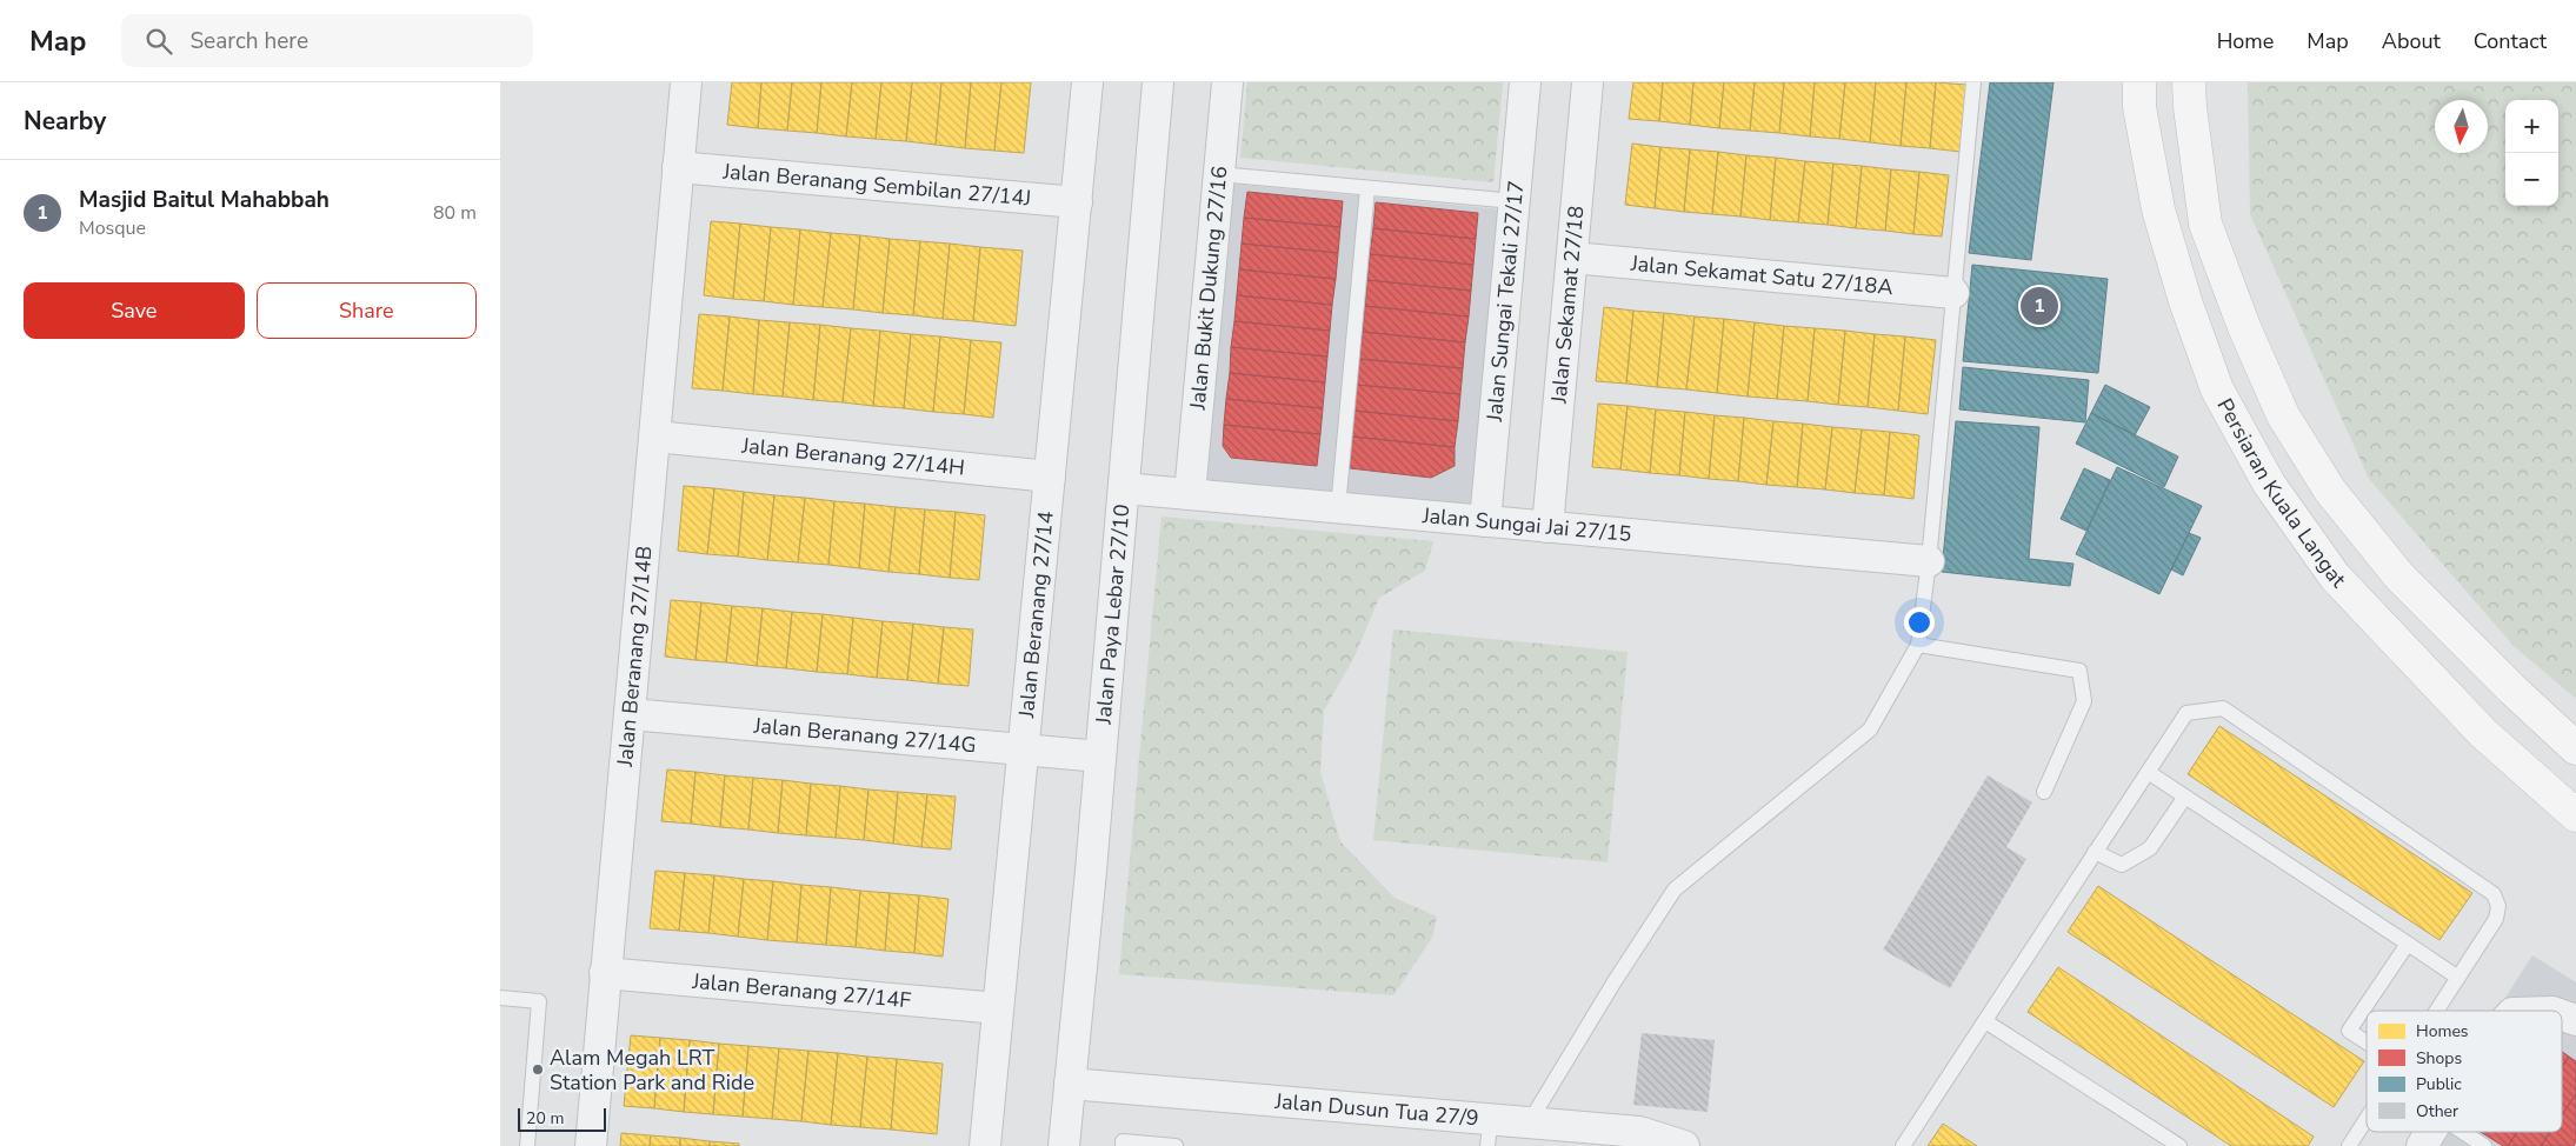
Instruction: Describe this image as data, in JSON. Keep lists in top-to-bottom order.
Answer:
{
  "streets": {
    "main road": ["Persiaran Kuala Langat"],
    "street": [
      "Jalan Beranang Sembilan 27/14J",
      "Jalan Sekamat Satu 27/18A",
      "Jalan Bukit Dukung 27/16",
      "Jalan Sungai Tekali 27/17",
      "Jalan Sekamat 27/18",
      "Jalan Beranang 27/14H",
      "Jalan Sungai Jai 27/15",
      "Jalan Beranang 27/14",
      "Jalan Paya Lebar 27/10",
      "Jalan Beranang 27/14B",
      "Jalan Beranang 27/14G",
      "Jalan Beranang 27/14F",
      "Jalan Dusun Tua 27/9"
    ]
  },
  "crossings": [
    ["Jalan Beranang Sembilan 27/14J", "Jalan Beranang 27/14"],
    ["Jalan Beranang Sembilan 27/14J", "Jalan Beranang 27/14B"],
    ["Jalan Sekamat Satu 27/18A", "Jalan Sekamat 27/18"],
    ["Jalan Bukit Dukung 27/16", "Jalan Sungai Jai 27/15"],
    ["Jalan Sungai Tekali 27/17", "Jalan Sungai Jai 27/15"],
    ["Jalan Sekamat 27/18", "Jalan Sungai Jai 27/15"],
    ["Jalan Beranang 27/14H", "Jalan Beranang 27/14"],
    ["Jalan Beranang 27/14H", "Jalan Beranang 27/14B"],
    ["Jalan Sungai Jai 27/15", "Jalan Paya Lebar 27/10"],
    ["Jalan Beranang 27/14", "Jalan Beranang 27/14G"],
    ["Jalan Beranang 27/14", "Jalan Beranang 27/14F"],
    ["Jalan Paya Lebar 27/10", "Jalan Beranang 27/14G"],
    ["Jalan Paya Lebar 27/10", "Jalan Dusun Tua 27/9"],
    ["Jalan Beranang 27/14B", "Jalan Beranang 27/14G"],
    ["Jalan Beranang 27/14B", "Jalan Beranang 27/14F"]
  ],
  "places": ["Alam Megah LRT Station Park and Ride"],
  "legend": [
    "Homes",
    "Shops",
    "Public",
    "Other"
  ],
  "scale_bar": "20 m",
  "north": "bottom",
  "page": {
    "header": "Map",
    "search": "Search here",
    "nav": [
      "Home",
      "Map",
      "About",
      "Contact"
    ],
    "heading": "Nearby",
    "map_buttons": ["+", "−"],
    "list": [
      {
        "mark": "1",
        "name": "Masjid Baitul Mahabbah",
        "note": "Mosque",
        "value": "80 m"
      }
    ],
    "buttons": ["Save", "Share"],
    "pins": "1",
    "scale": "20 m"
  }
}
